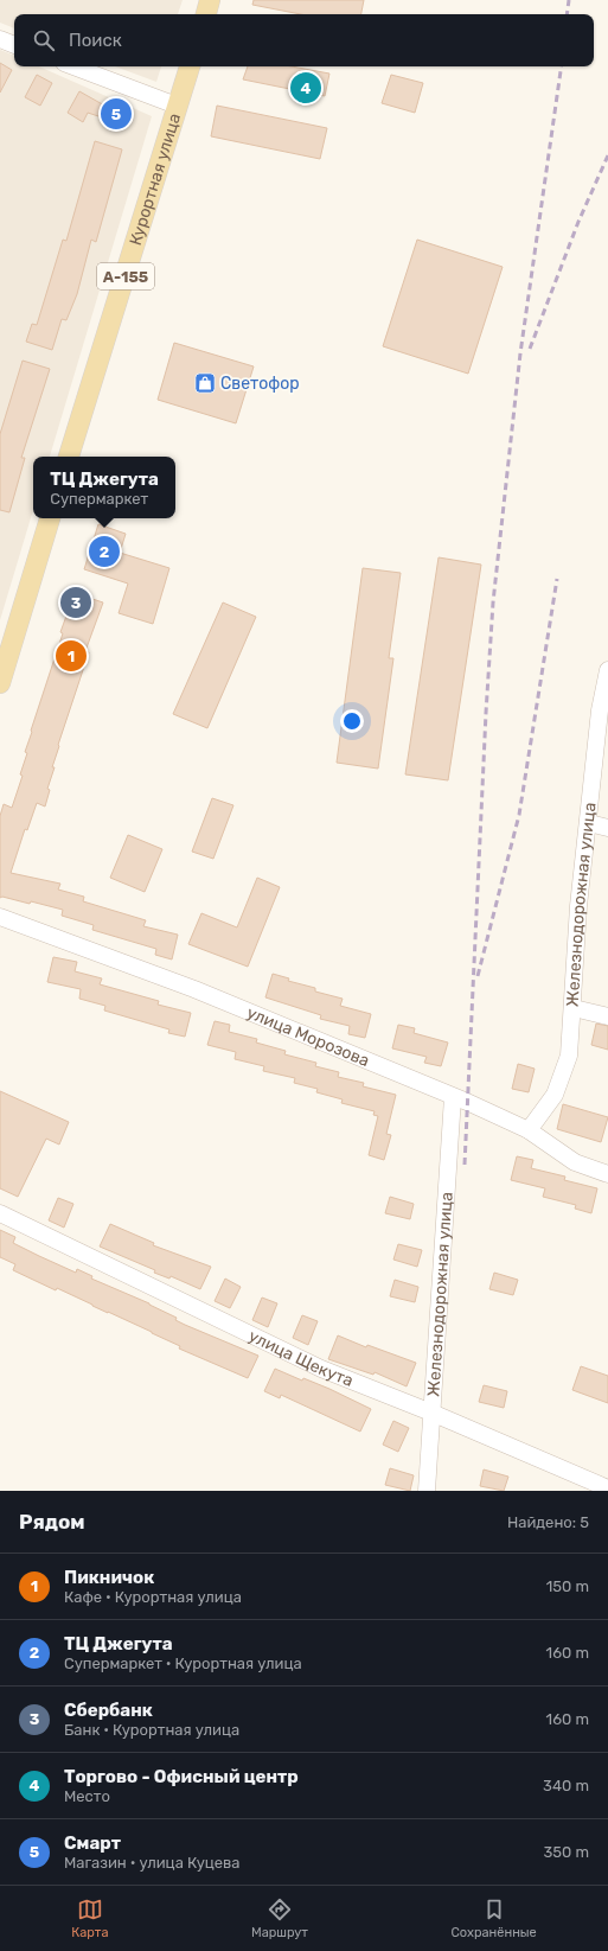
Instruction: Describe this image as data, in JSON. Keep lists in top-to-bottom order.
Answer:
{
  "streets": {
    "main road": ["Курортная улица", "А-155"],
    "street": ["Железнодорожная улица", "улица Морозова", "улица Щекута"]
  },
  "crossings": [
    ["Железнодорожная улица", "улица Морозова"],
    ["Железнодорожная улица", "улица Щекута"]
  ],
  "places": {
    "shop": ["Светофор"]
  },
  "page": {
    "search": "Поиск",
    "pins": [
      "4",
      "5",
      "2",
      "3",
      "1"
    ],
    "popup": ["ТЦ Джегута", "Супермаркет"],
    "heading": ["Рядом", "Найдено: 5"],
    "list": [
      {
        "mark": "1",
        "name": "Пикничок",
        "note": "Кафе · Курортная улица",
        "value": "150 m"
      },
      {
        "mark": "2",
        "name": "ТЦ Джегута",
        "note": "Супермаркет · Курортная улица",
        "value": "160 m"
      },
      {
        "mark": "3",
        "name": "Сбербанк",
        "note": "Банк · Курортная улица",
        "value": "160 m"
      },
      {
        "mark": "4",
        "name": "Торгово - Офисный центр",
        "note": "Место",
        "value": "340 m"
      },
      {
        "mark": "5",
        "name": "Смарт",
        "note": "Магазин · улица Куцева",
        "value": "350 m"
      }
    ],
    "nav": ["Карта", "Маршрут", "Сохранённые"]
  }
}
